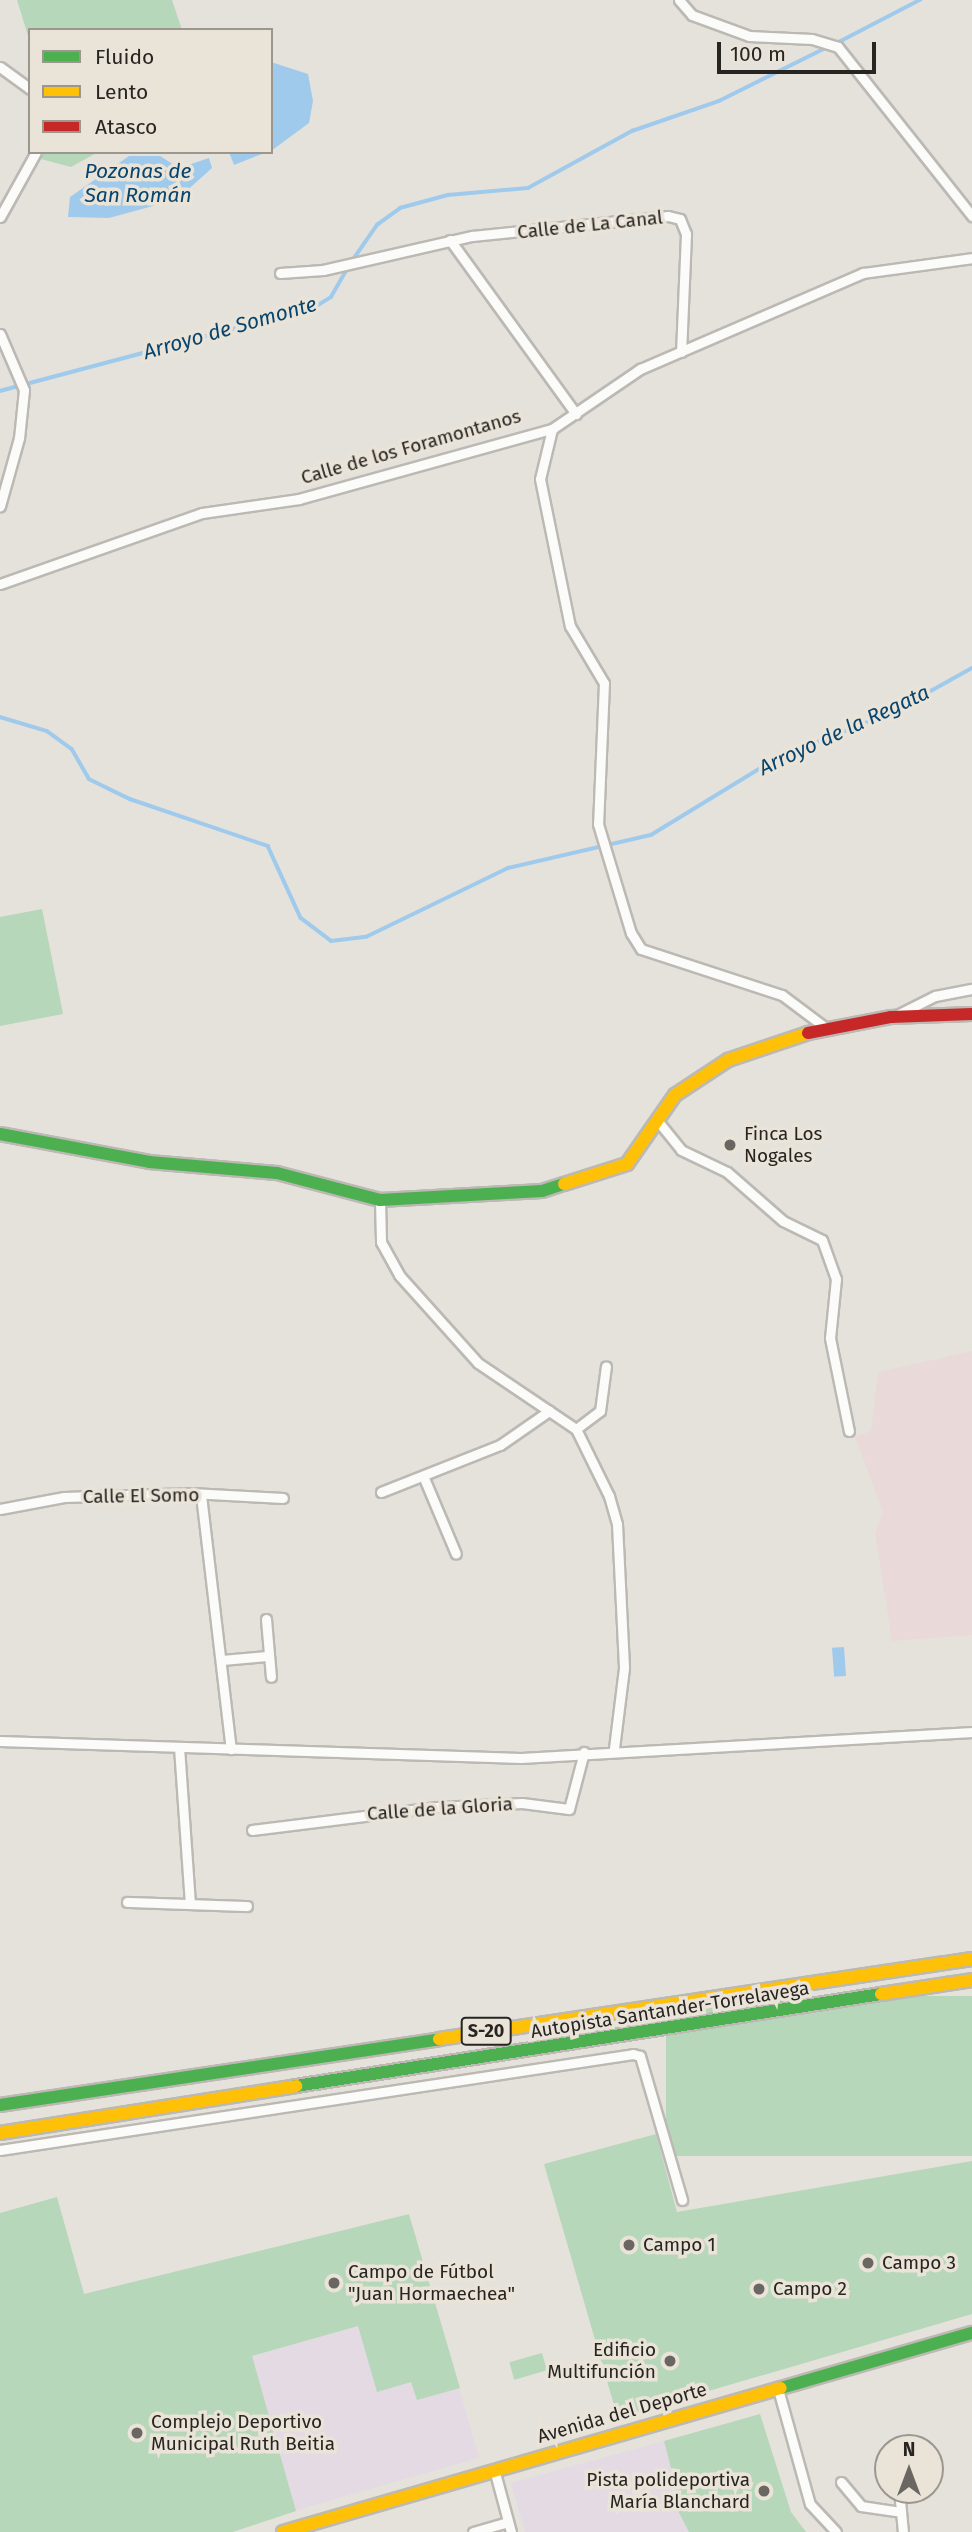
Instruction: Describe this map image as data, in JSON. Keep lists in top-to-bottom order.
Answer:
{
  "streets": {
    "main road": ["Autopista Santander-Torrelavega", "S-20", "Avenida del Deporte"],
    "street": [
      "Calle de La Canal",
      "Calle de los Foramontanos",
      "Calle El Somo",
      "Calle de la Gloria"
    ]
  },
  "crossings": [
    ["Calle de La Canal", "Calle de los Foramontanos"]
  ],
  "water": ["Pozonas de San Román", "Arroyo de Somonte", "Arroyo de la Regata"],
  "places": [
    "Finca Los Nogales",
    "Campo 1",
    "Campo 3",
    "Campo de Fútbol \"Juan Hormaechea\"",
    "Campo 2",
    "Edificio Multifunción",
    "Complejo Deportivo Municipal Ruth Beitia",
    "Pista polideportiva María Blanchard"
  ],
  "legend": ["Fluido", "Lento", "Atasco"],
  "scale_bar": "100 m",
  "north": "top"
}
